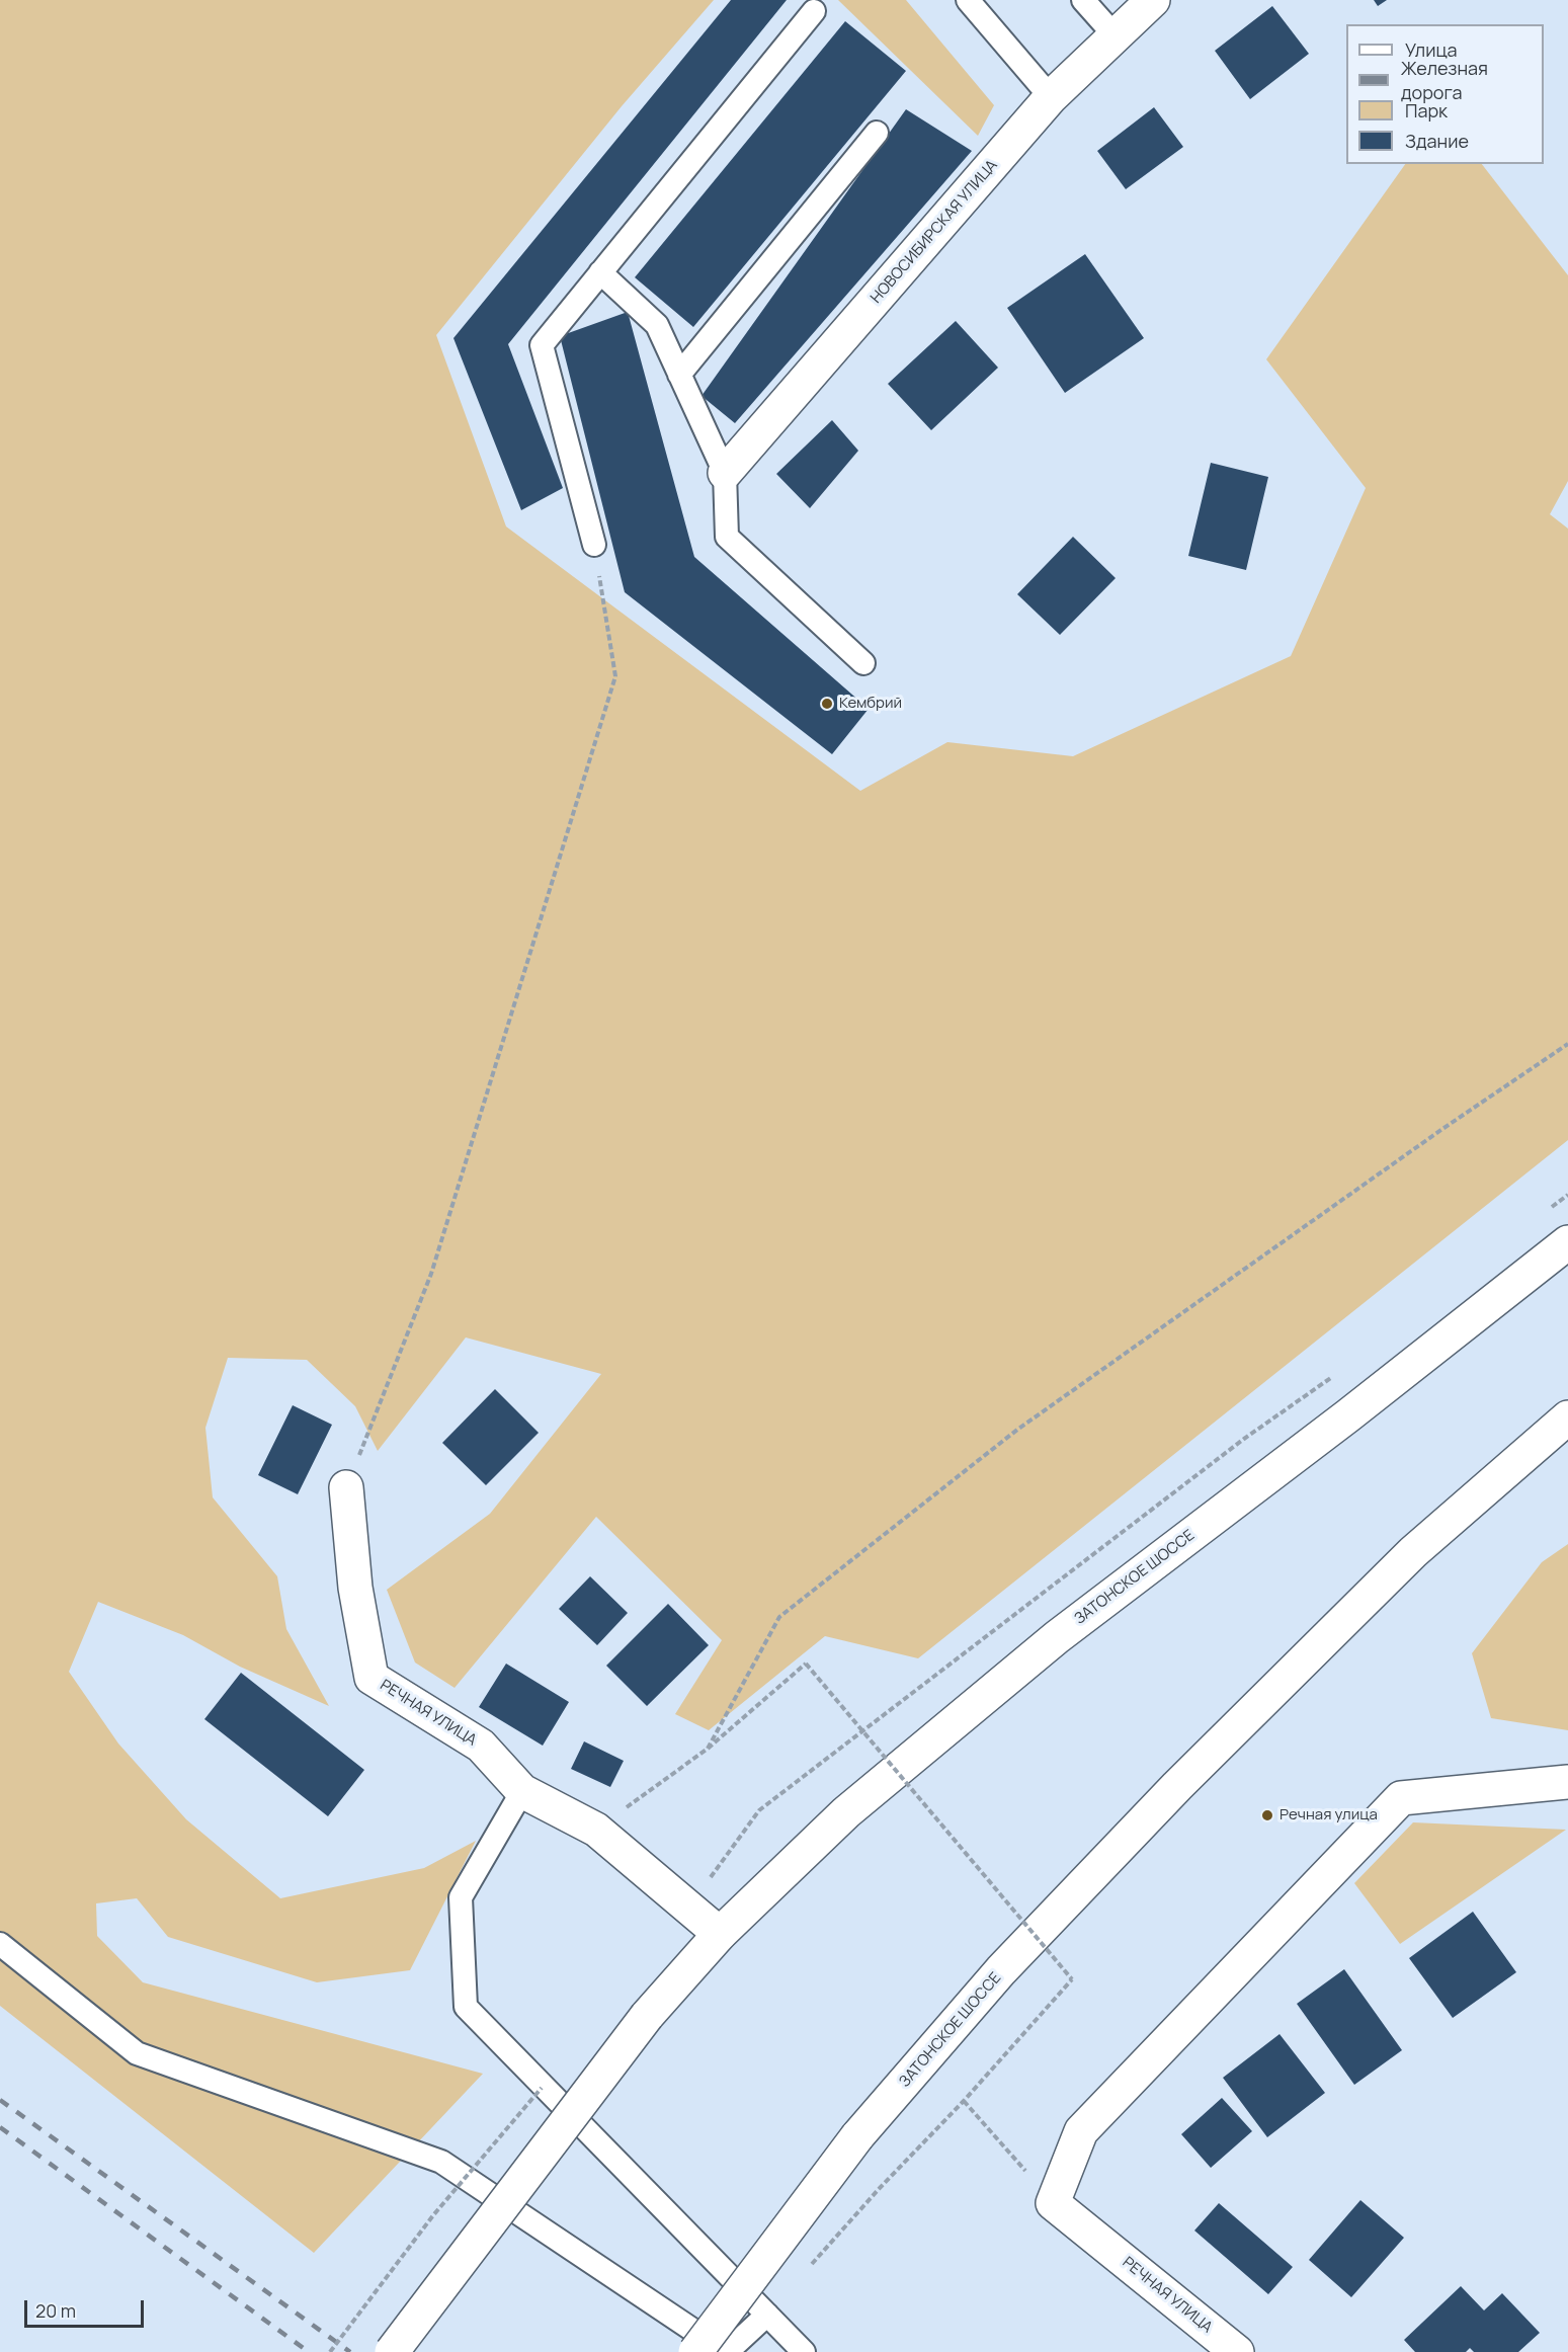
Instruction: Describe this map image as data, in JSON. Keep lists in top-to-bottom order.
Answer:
{
  "streets": {
    "main road": ["НОВОСИБИРСКАЯ УЛИЦА", "ЗАТОНСКОЕ ШОССЕ", "РЕЧНАЯ УЛИЦА"]
  },
  "crossings": [
    ["ЗАТОНСКОЕ ШОССЕ", "РЕЧНАЯ УЛИЦА"]
  ],
  "places": ["Кембрий", "Речная улица"],
  "legend": [
    "Улица",
    "Железная дорога",
    "Парк",
    "Здание"
  ],
  "scale_bar": "20 m"
}
